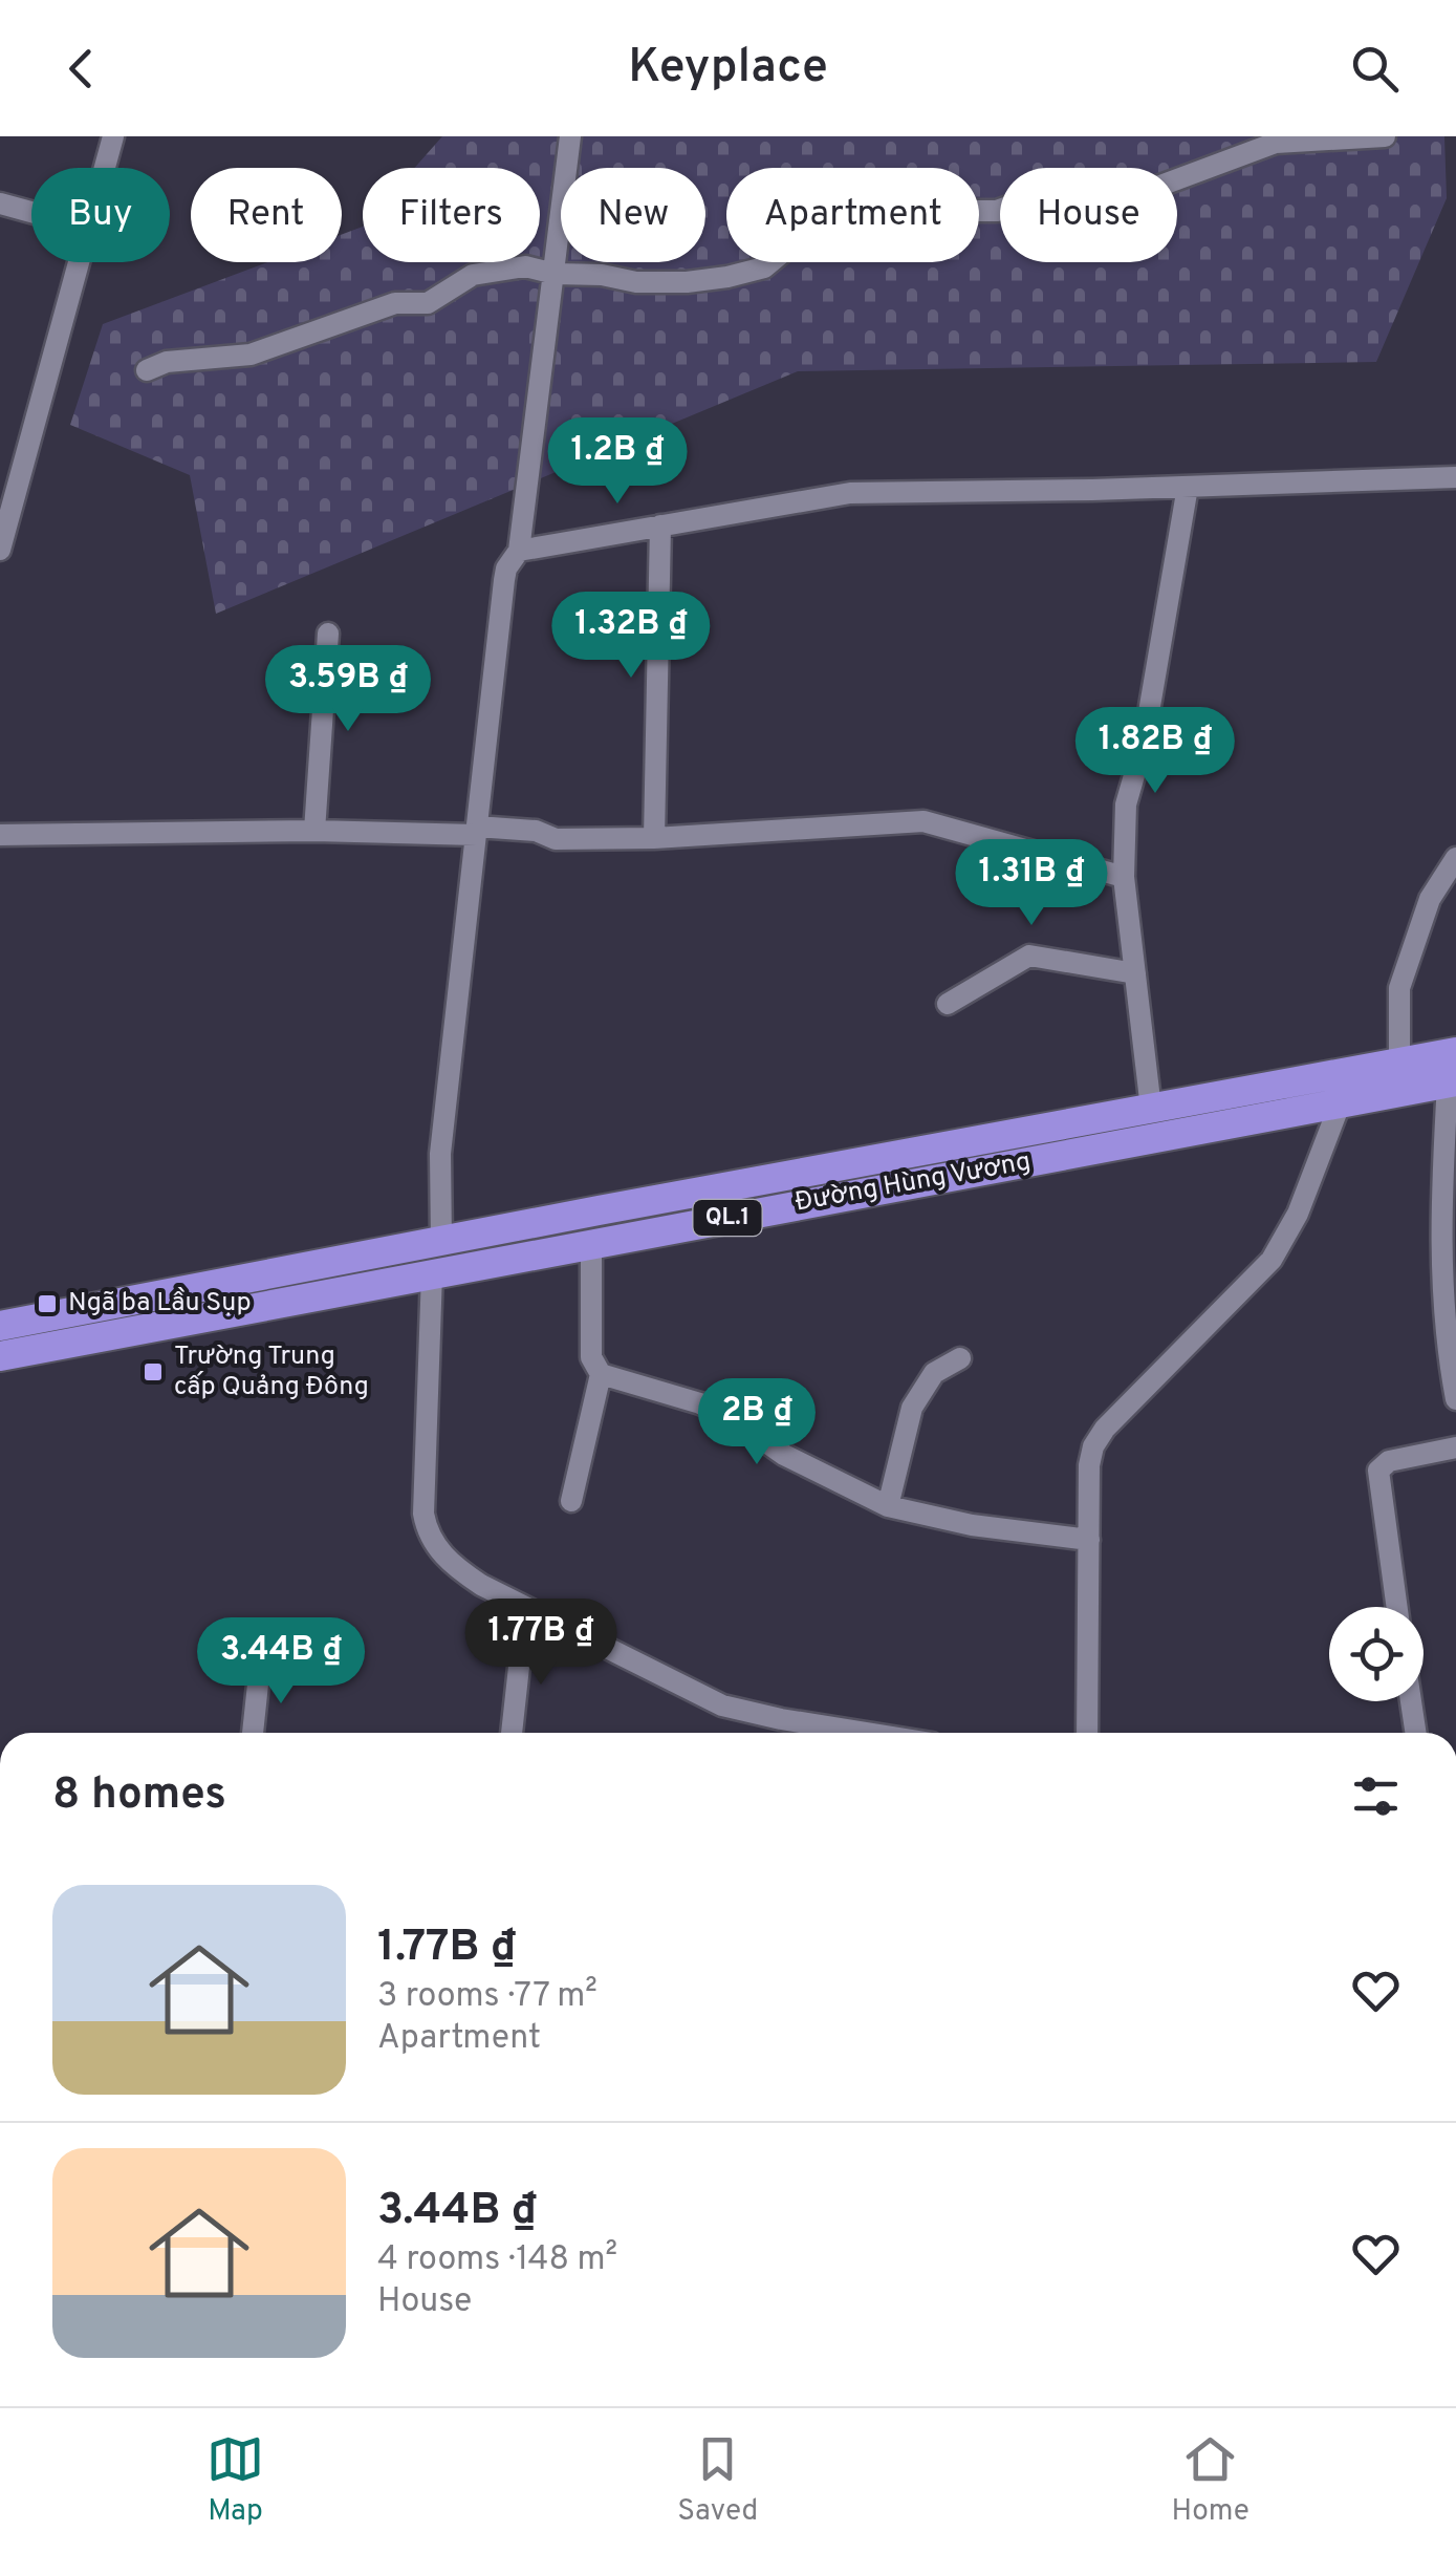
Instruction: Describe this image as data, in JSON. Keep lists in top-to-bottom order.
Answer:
{
  "streets": {
    "highway": ["Đường Hùng Vương", "QL.1"]
  },
  "places": {
    "transit": ["Ngã ba Lầu Sụp", "Trường Trung cấp Quảng Đông"]
  },
  "page": {
    "header": "Keyplace",
    "chip": [
      "Buy",
      "Rent",
      "Filters",
      "New",
      "Apartment",
      "House"
    ],
    "price": [
      "1.2B ₫",
      "1.32B ₫",
      "3.59B ₫",
      "1.82B ₫",
      "1.31B ₫",
      "2B ₫",
      "1.77B ₫",
      "3.44B ₫"
    ],
    "heading": "8 homes",
    "list": [
      {
        "name": "1.77B ₫",
        "note": "3 rooms · 77 m² · Apartment"
      },
      {
        "name": "3.44B ₫",
        "note": "4 rooms · 148 m² · House"
      }
    ],
    "tabs": ["Map", "Saved", "Home"]
  }
}
